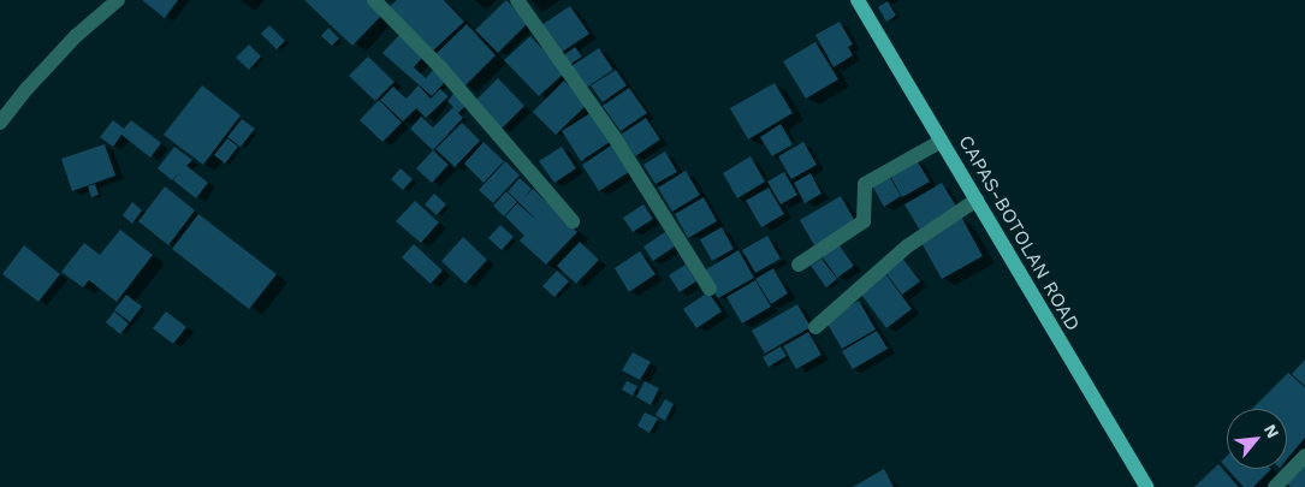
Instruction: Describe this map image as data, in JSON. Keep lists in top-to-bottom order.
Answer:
{
  "streets": {
    "main road": ["CAPAS-BOTOLAN ROAD"]
  },
  "north": "top right"
}
